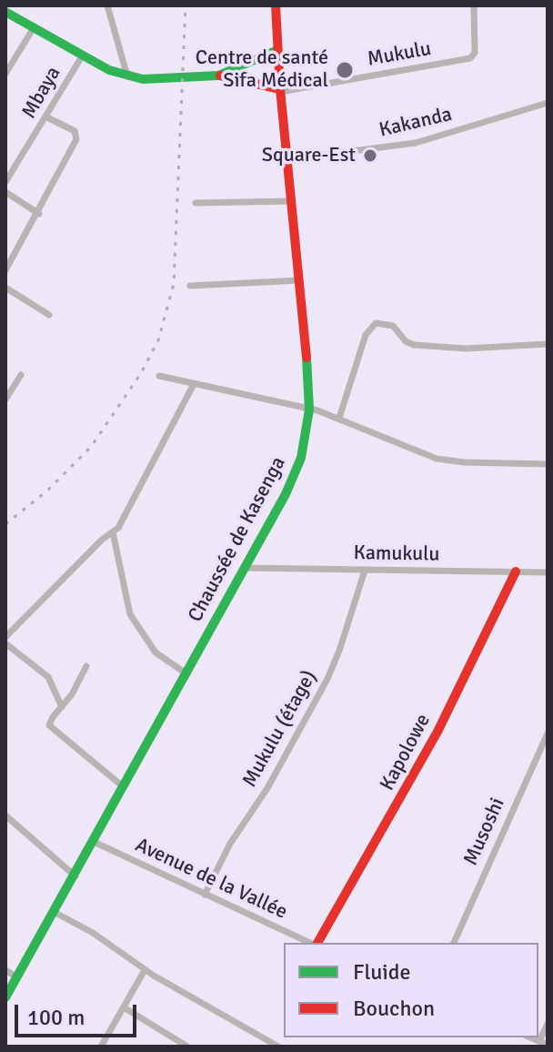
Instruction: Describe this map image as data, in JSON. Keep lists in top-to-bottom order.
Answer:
{
  "streets": {
    "main road": ["Chaussée de Kasenga", "Kapolowe"],
    "street": [
      "Mukulu",
      "Mbaya",
      "Kakanda",
      "Kamukulu",
      "Mukulu (étage)",
      "Musoshi",
      "Avenue de la Vallée"
    ]
  },
  "crossings": [
    ["Mukulu", "Chaussée de Kasenga"],
    ["Kakanda", "Chaussée de Kasenga"],
    ["Chaussée de Kasenga", "Kamukulu"],
    ["Chaussée de Kasenga", "Avenue de la Vallée"],
    ["Kamukulu", "Mukulu (étage)"],
    ["Kamukulu", "Kapolowe"],
    ["Mukulu (étage)", "Avenue de la Vallée"]
  ],
  "places": ["Centre de santé Sifa Médical", "Square-Est"],
  "legend": ["Fluide", "Bouchon"],
  "scale_bar": "100 m"
}
